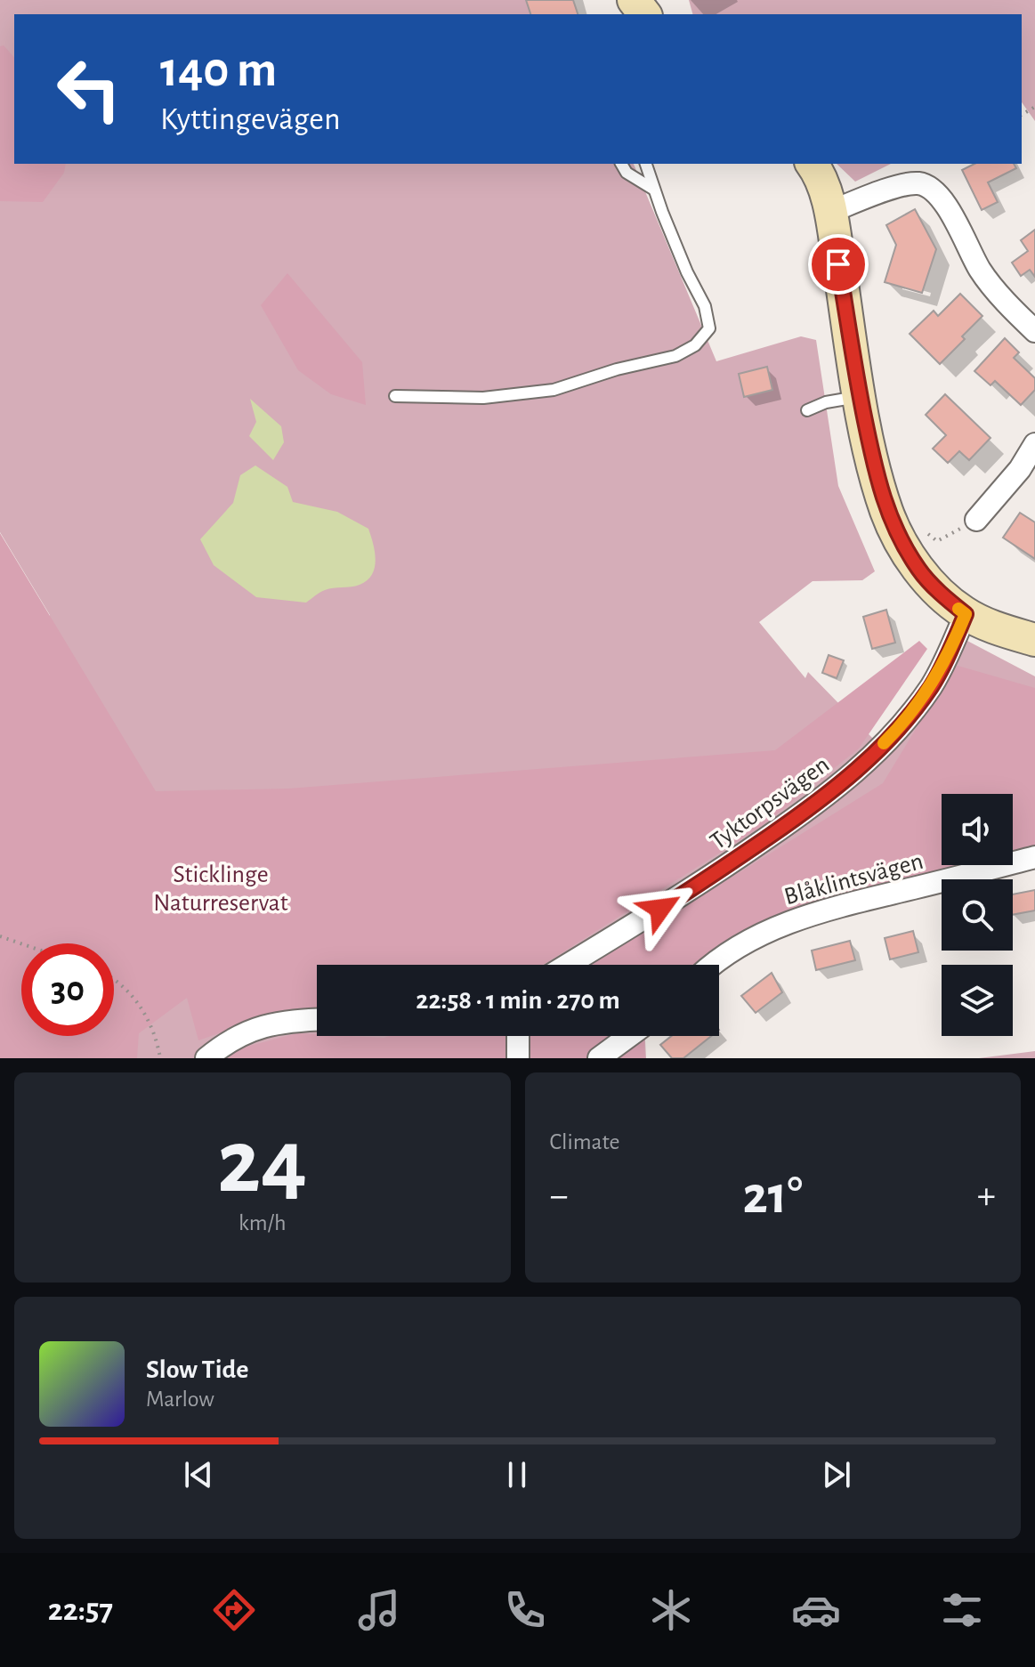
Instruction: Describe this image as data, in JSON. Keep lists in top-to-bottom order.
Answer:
{
  "streets": {
    "street": ["Tyktorpsvägen", "Blåklintsvägen"]
  },
  "parks": ["Sticklinge Naturreservat"],
  "page": {
    "turn": ["140 m", "Kyttingevägen"],
    "limit": "30",
    "trip": "22:58 · 1 min · 270 m",
    "tile": [
      ["24", "km/h"],
      "Climate"
    ],
    "heat": ["−", "21°", "+"],
    "song": ["Slow Tide", "Marlow"],
    "tabs": "22:57"
  }
}
